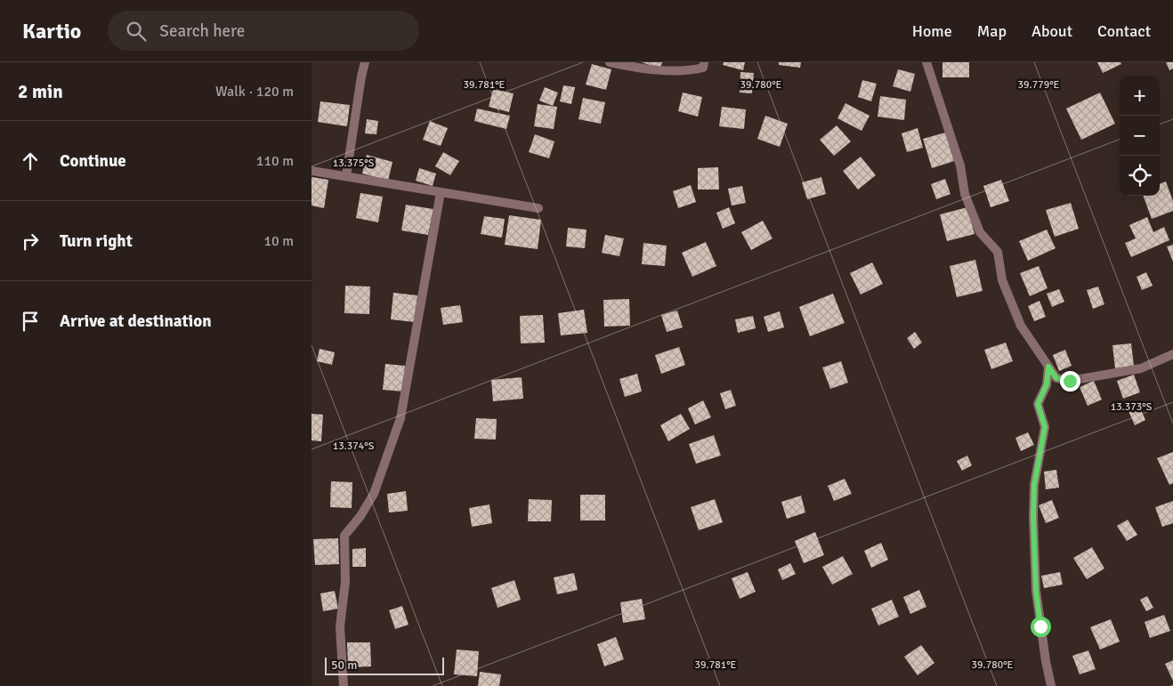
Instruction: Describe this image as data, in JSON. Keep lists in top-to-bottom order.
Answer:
{
  "scale_bar": "50 m",
  "page": {
    "header": "Kartio",
    "search": "Search here",
    "nav": [
      "Home",
      "Map",
      "About",
      "Contact"
    ],
    "heading": ["2 min", "Walk · 120 m"],
    "map_buttons": ["+", "−"],
    "list": [
      ["Continue", "110 m"],
      ["Turn right", "10 m"],
      "Arrive at destination"
    ],
    "scale": "50 m"
  },
  "coordinates": [
    "39.781°E",
    "39.780°E",
    "39.779°E",
    "13.375°S",
    "13.373°S",
    "13.374°S"
  ]
}
